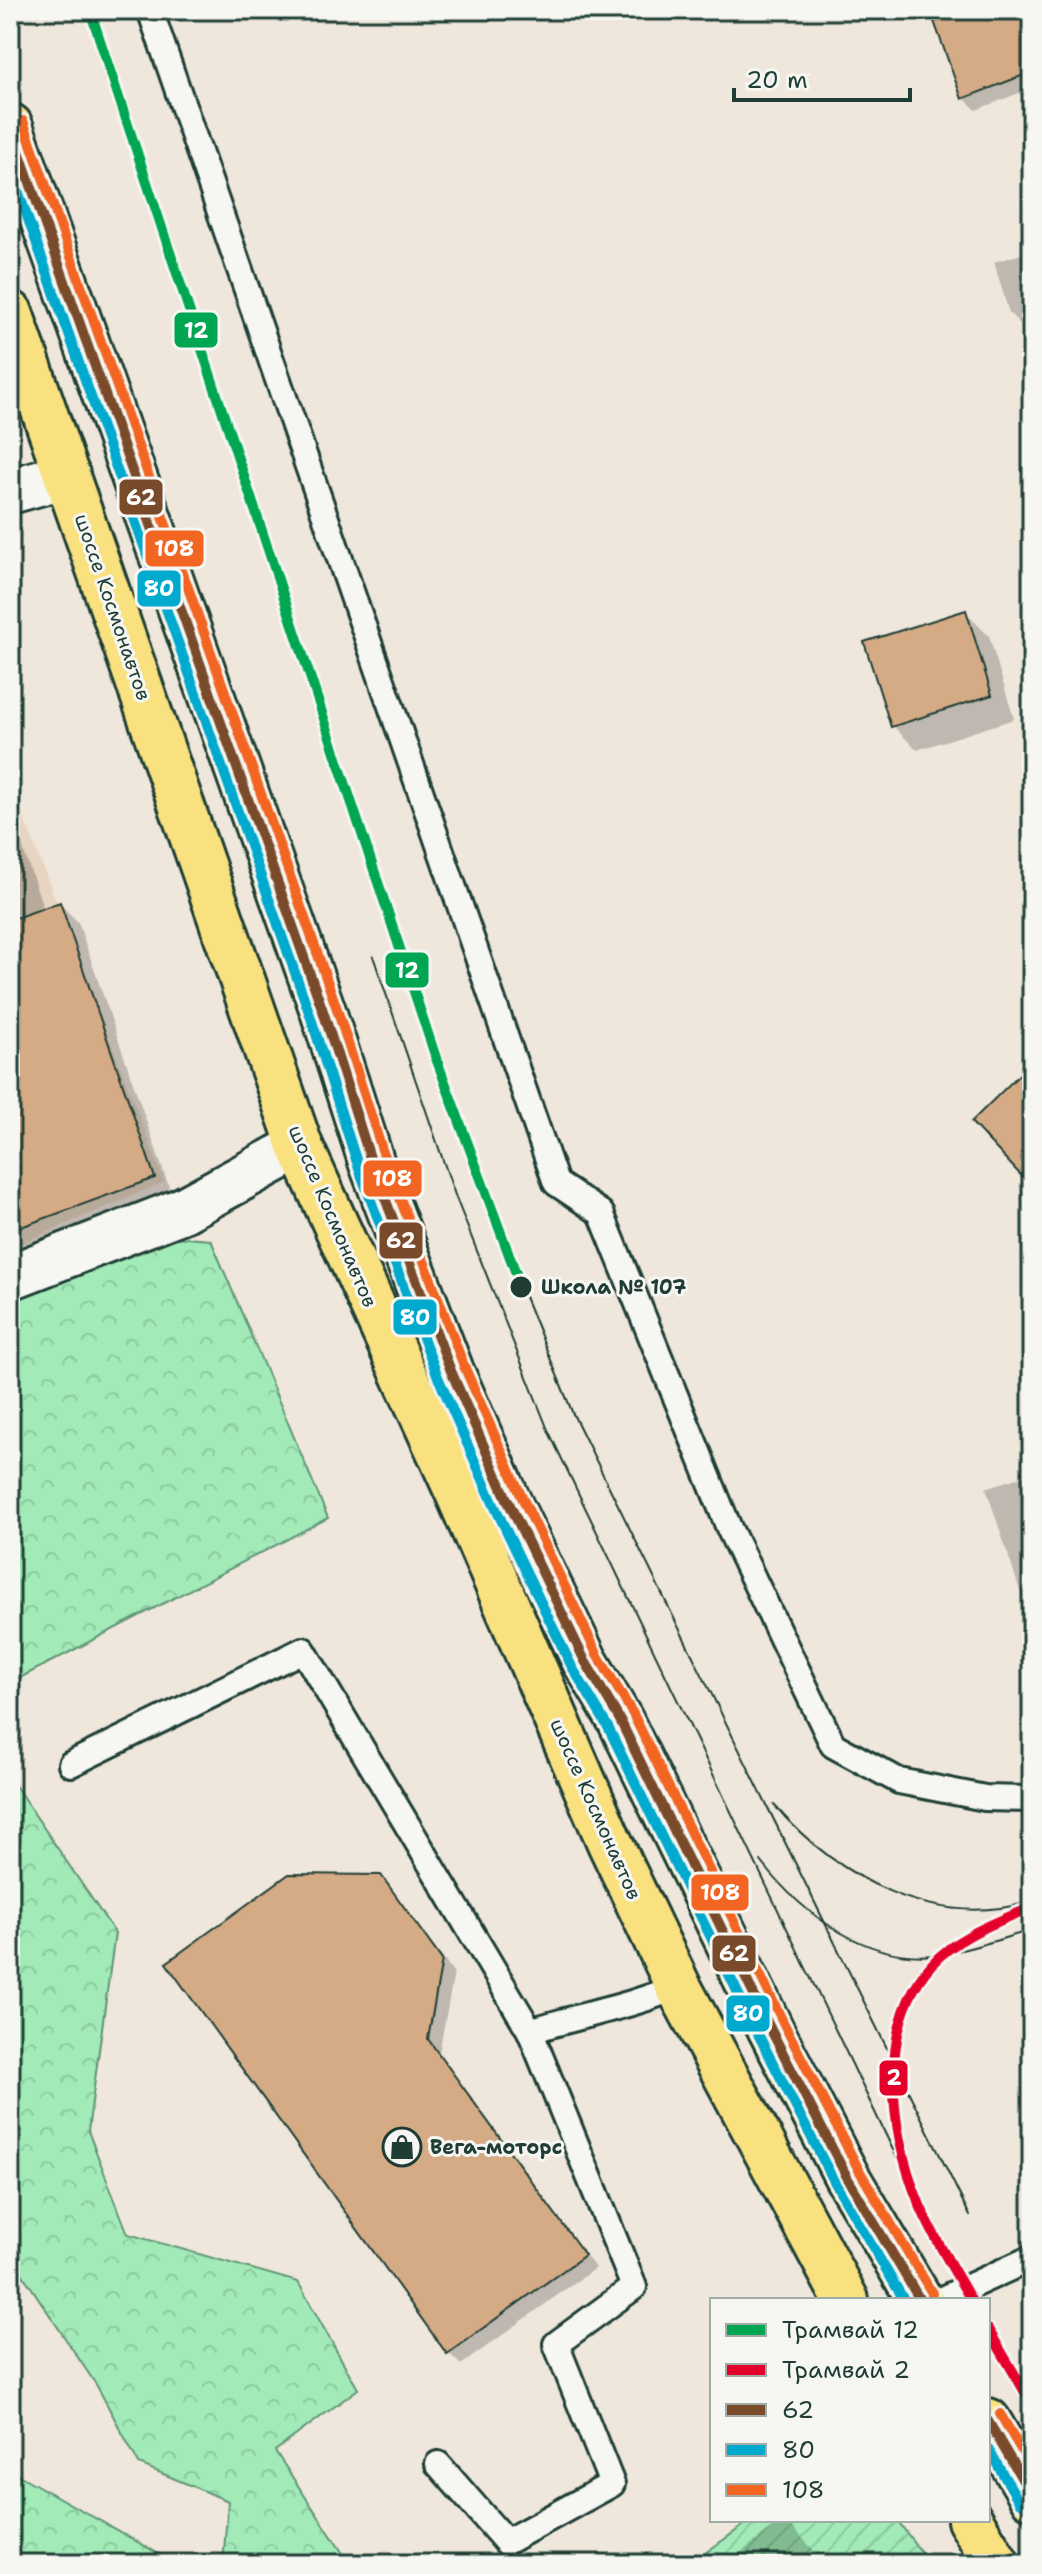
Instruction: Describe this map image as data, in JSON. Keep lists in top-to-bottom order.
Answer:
{
  "streets": {
    "main road": ["шоссе Космонавтов"]
  },
  "places": {
    "other": ["Школа № 107"],
    "shop": ["Вега-моторс"]
  },
  "lines": [
    "tram line 12",
    "transit line 108",
    "transit line 62",
    "transit line 80",
    "tram line 2"
  ],
  "legend": [
    "Трамвай 12",
    "Трамвай 2",
    "62",
    "80",
    "108"
  ],
  "scale_bar": "20 m"
}
